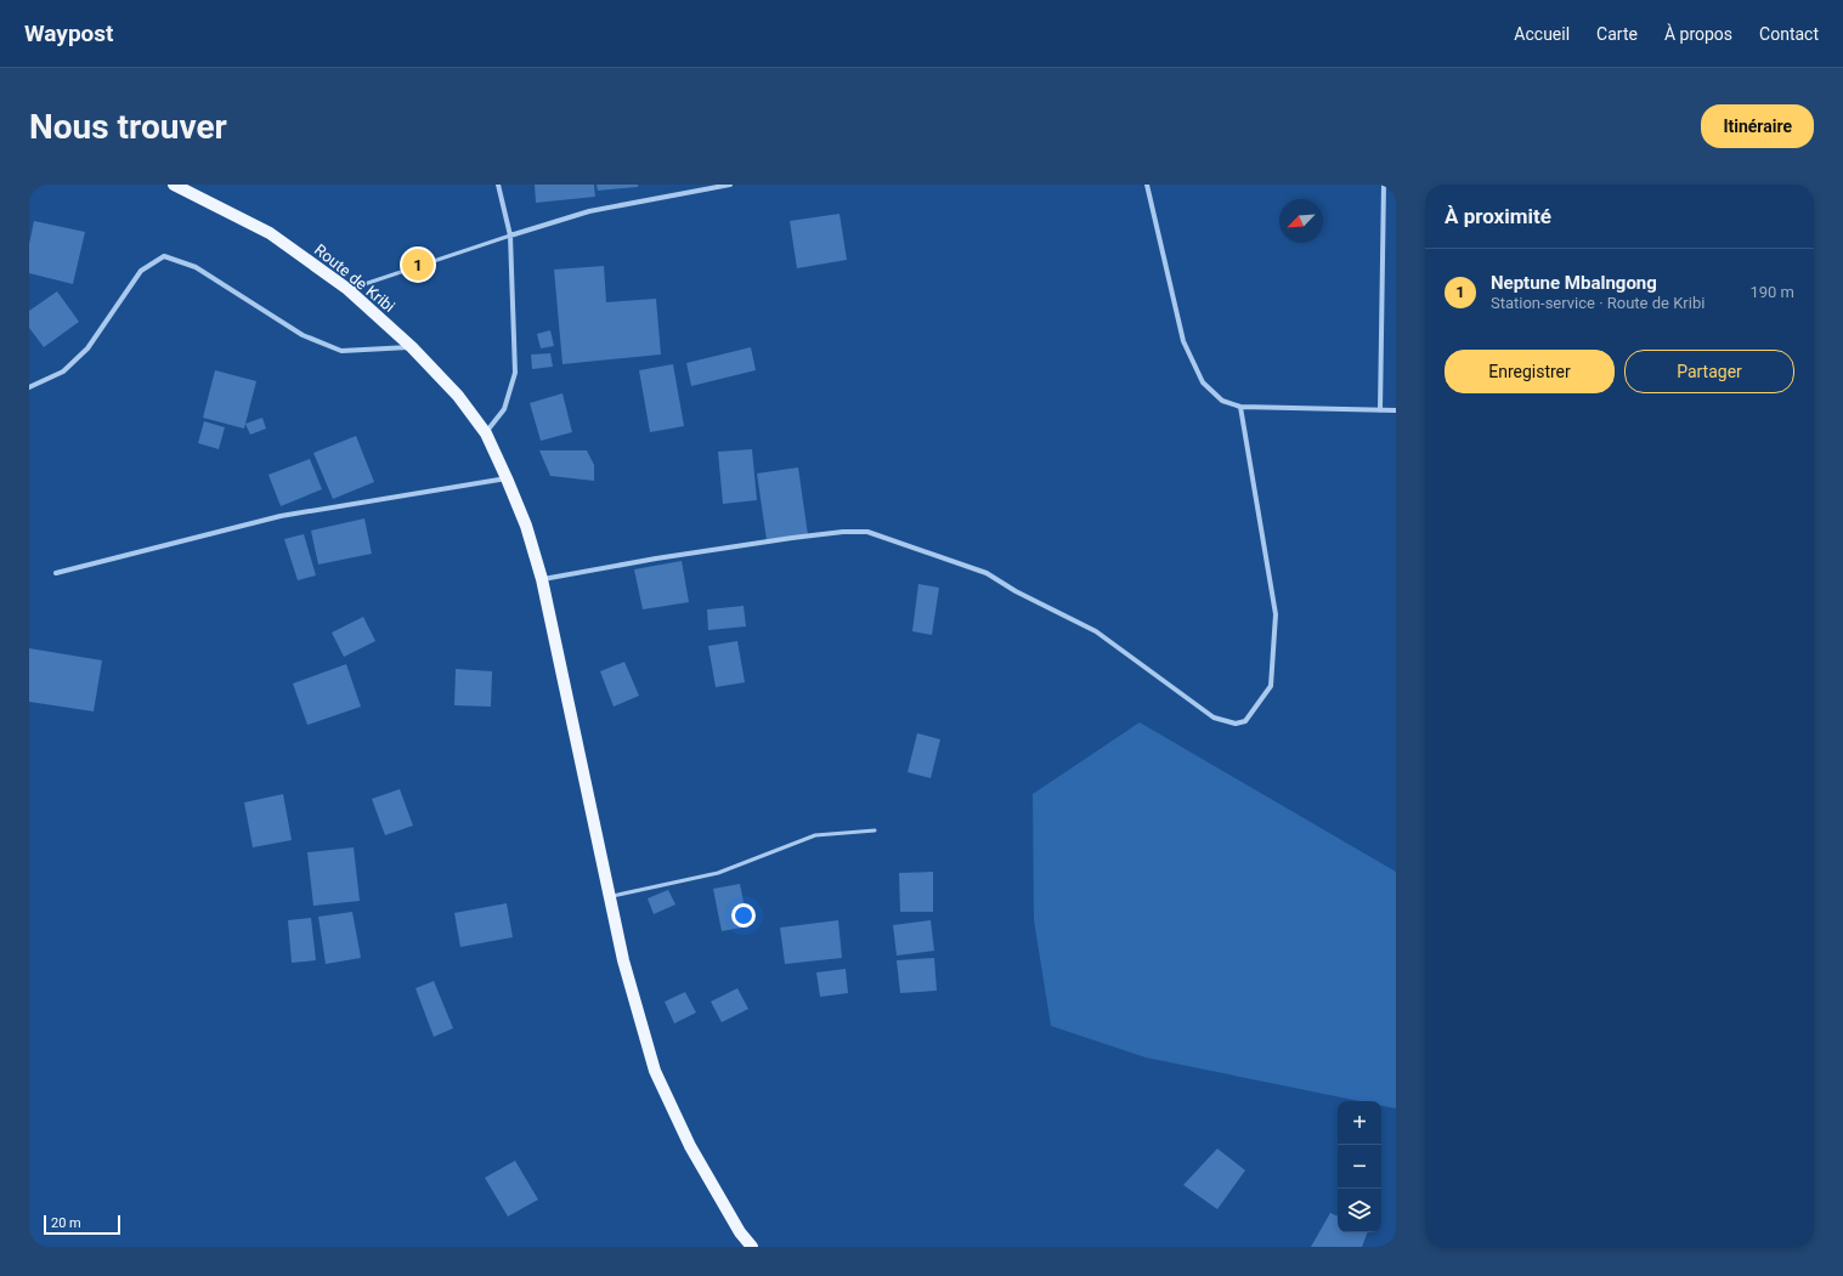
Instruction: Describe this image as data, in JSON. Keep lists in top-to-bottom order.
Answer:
{
  "streets": {
    "main road": ["Route de Kribi"]
  },
  "scale_bar": "20 m",
  "north": "bottom left",
  "page": {
    "header": "Waypost",
    "nav": [
      "Accueil",
      "Carte",
      "À propos",
      "Contact"
    ],
    "buttons": [
      "Itinéraire",
      ["Enregistrer", "Partager"]
    ],
    "title": "Nous trouver",
    "heading": "À proximité",
    "pins": "1",
    "list": [
      {
        "mark": "1",
        "name": "Neptune Mbalngong",
        "note": "Station-service · Route de Kribi",
        "value": "190 m"
      }
    ],
    "map_buttons": ["+", "−"],
    "scale": "20 m"
  }
}
